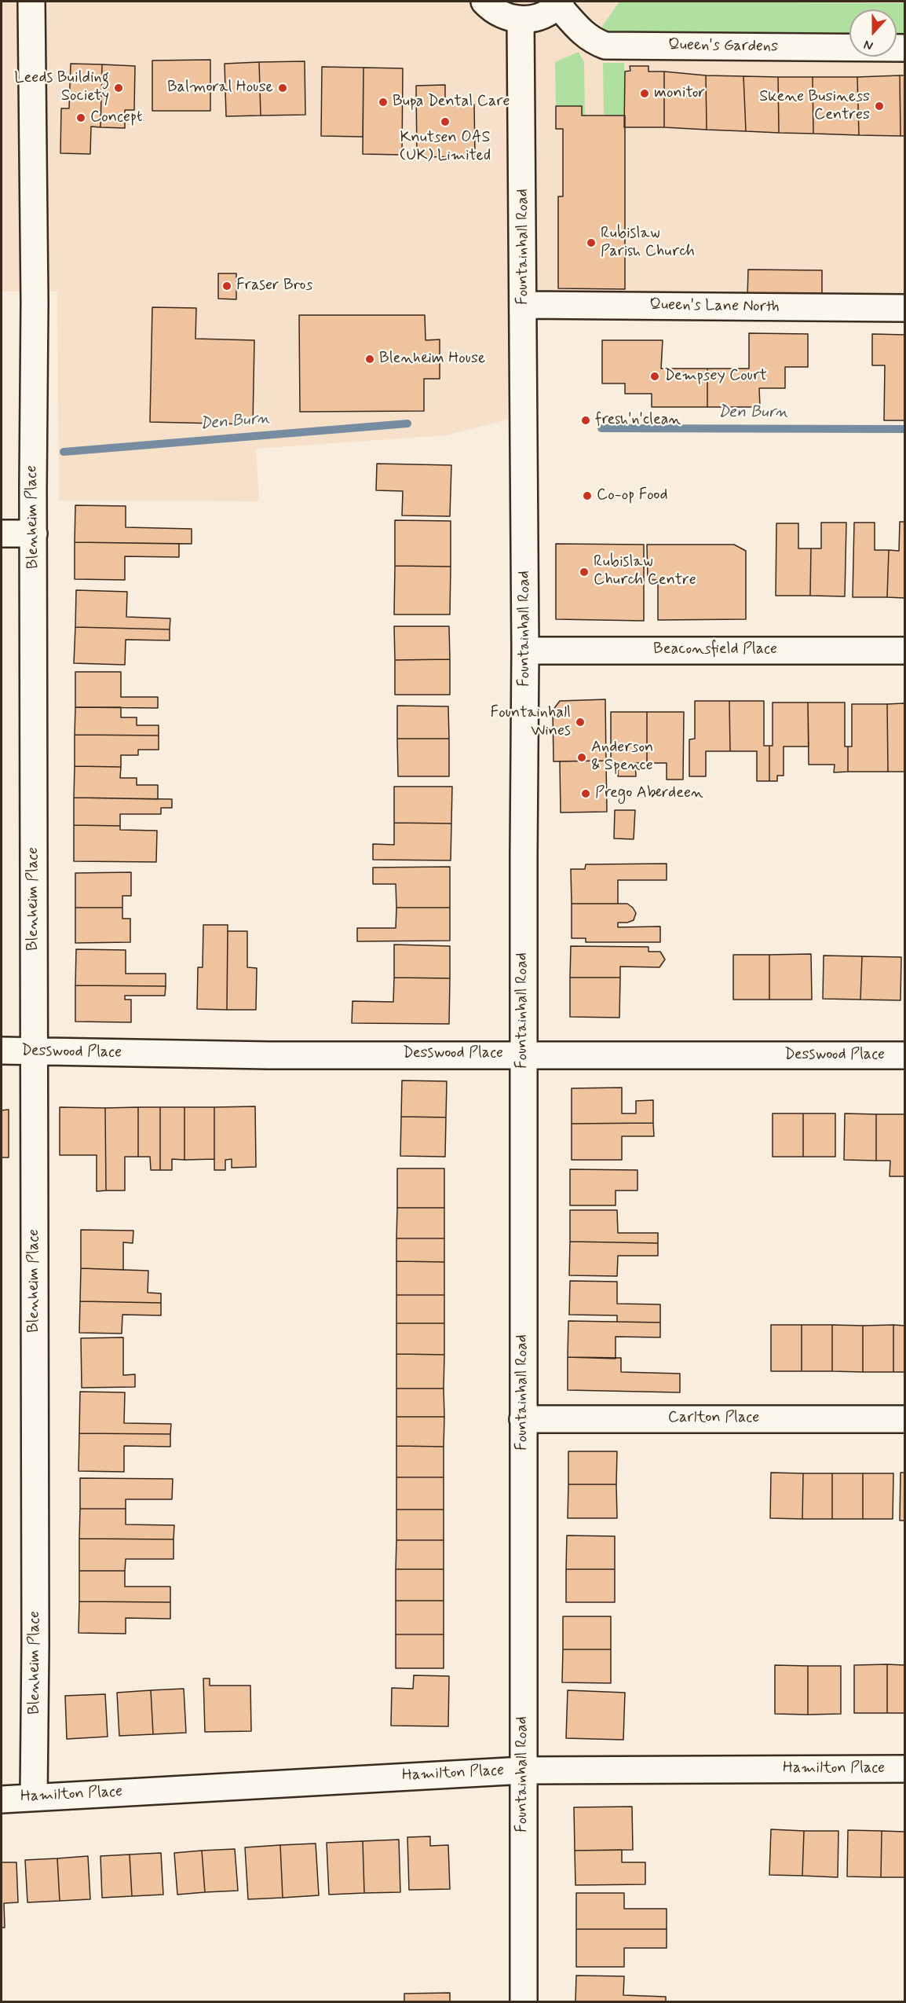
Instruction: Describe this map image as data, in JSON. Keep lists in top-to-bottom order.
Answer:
{
  "streets": {
    "street": [
      "Queen's Gardens",
      "Fountainhall Road",
      "Queen's Lane North",
      "Blenheim Place",
      "Beaconsfield Place",
      "Desswood Place",
      "Carlton Place",
      "Hamilton Place"
    ]
  },
  "crossings": [
    ["Fountainhall Road", "Queen's Lane North"],
    ["Fountainhall Road", "Beaconsfield Place"],
    ["Fountainhall Road", "Desswood Place"],
    ["Fountainhall Road", "Carlton Place"],
    ["Fountainhall Road", "Hamilton Place"],
    ["Blenheim Place", "Desswood Place"],
    ["Blenheim Place", "Hamilton Place"]
  ],
  "water": ["Den Burn"],
  "places": [
    "Leeds Building Society",
    "Balmoral House",
    "monitor",
    "Bupa Dental Care",
    "Skene Business Centres",
    "Concept",
    "Knutsen OAS (UK) Limited",
    "Rubislaw Parish Church",
    "Fraser Bros",
    "Blenheim House",
    "Dempsey Court",
    "fresh'n'clean",
    "Co-op Food",
    "Rubislaw Church Centre",
    "Fountainhall Wines",
    "Anderson & Spence",
    "Prego Aberdeen"
  ],
  "north": "bottom"
}
